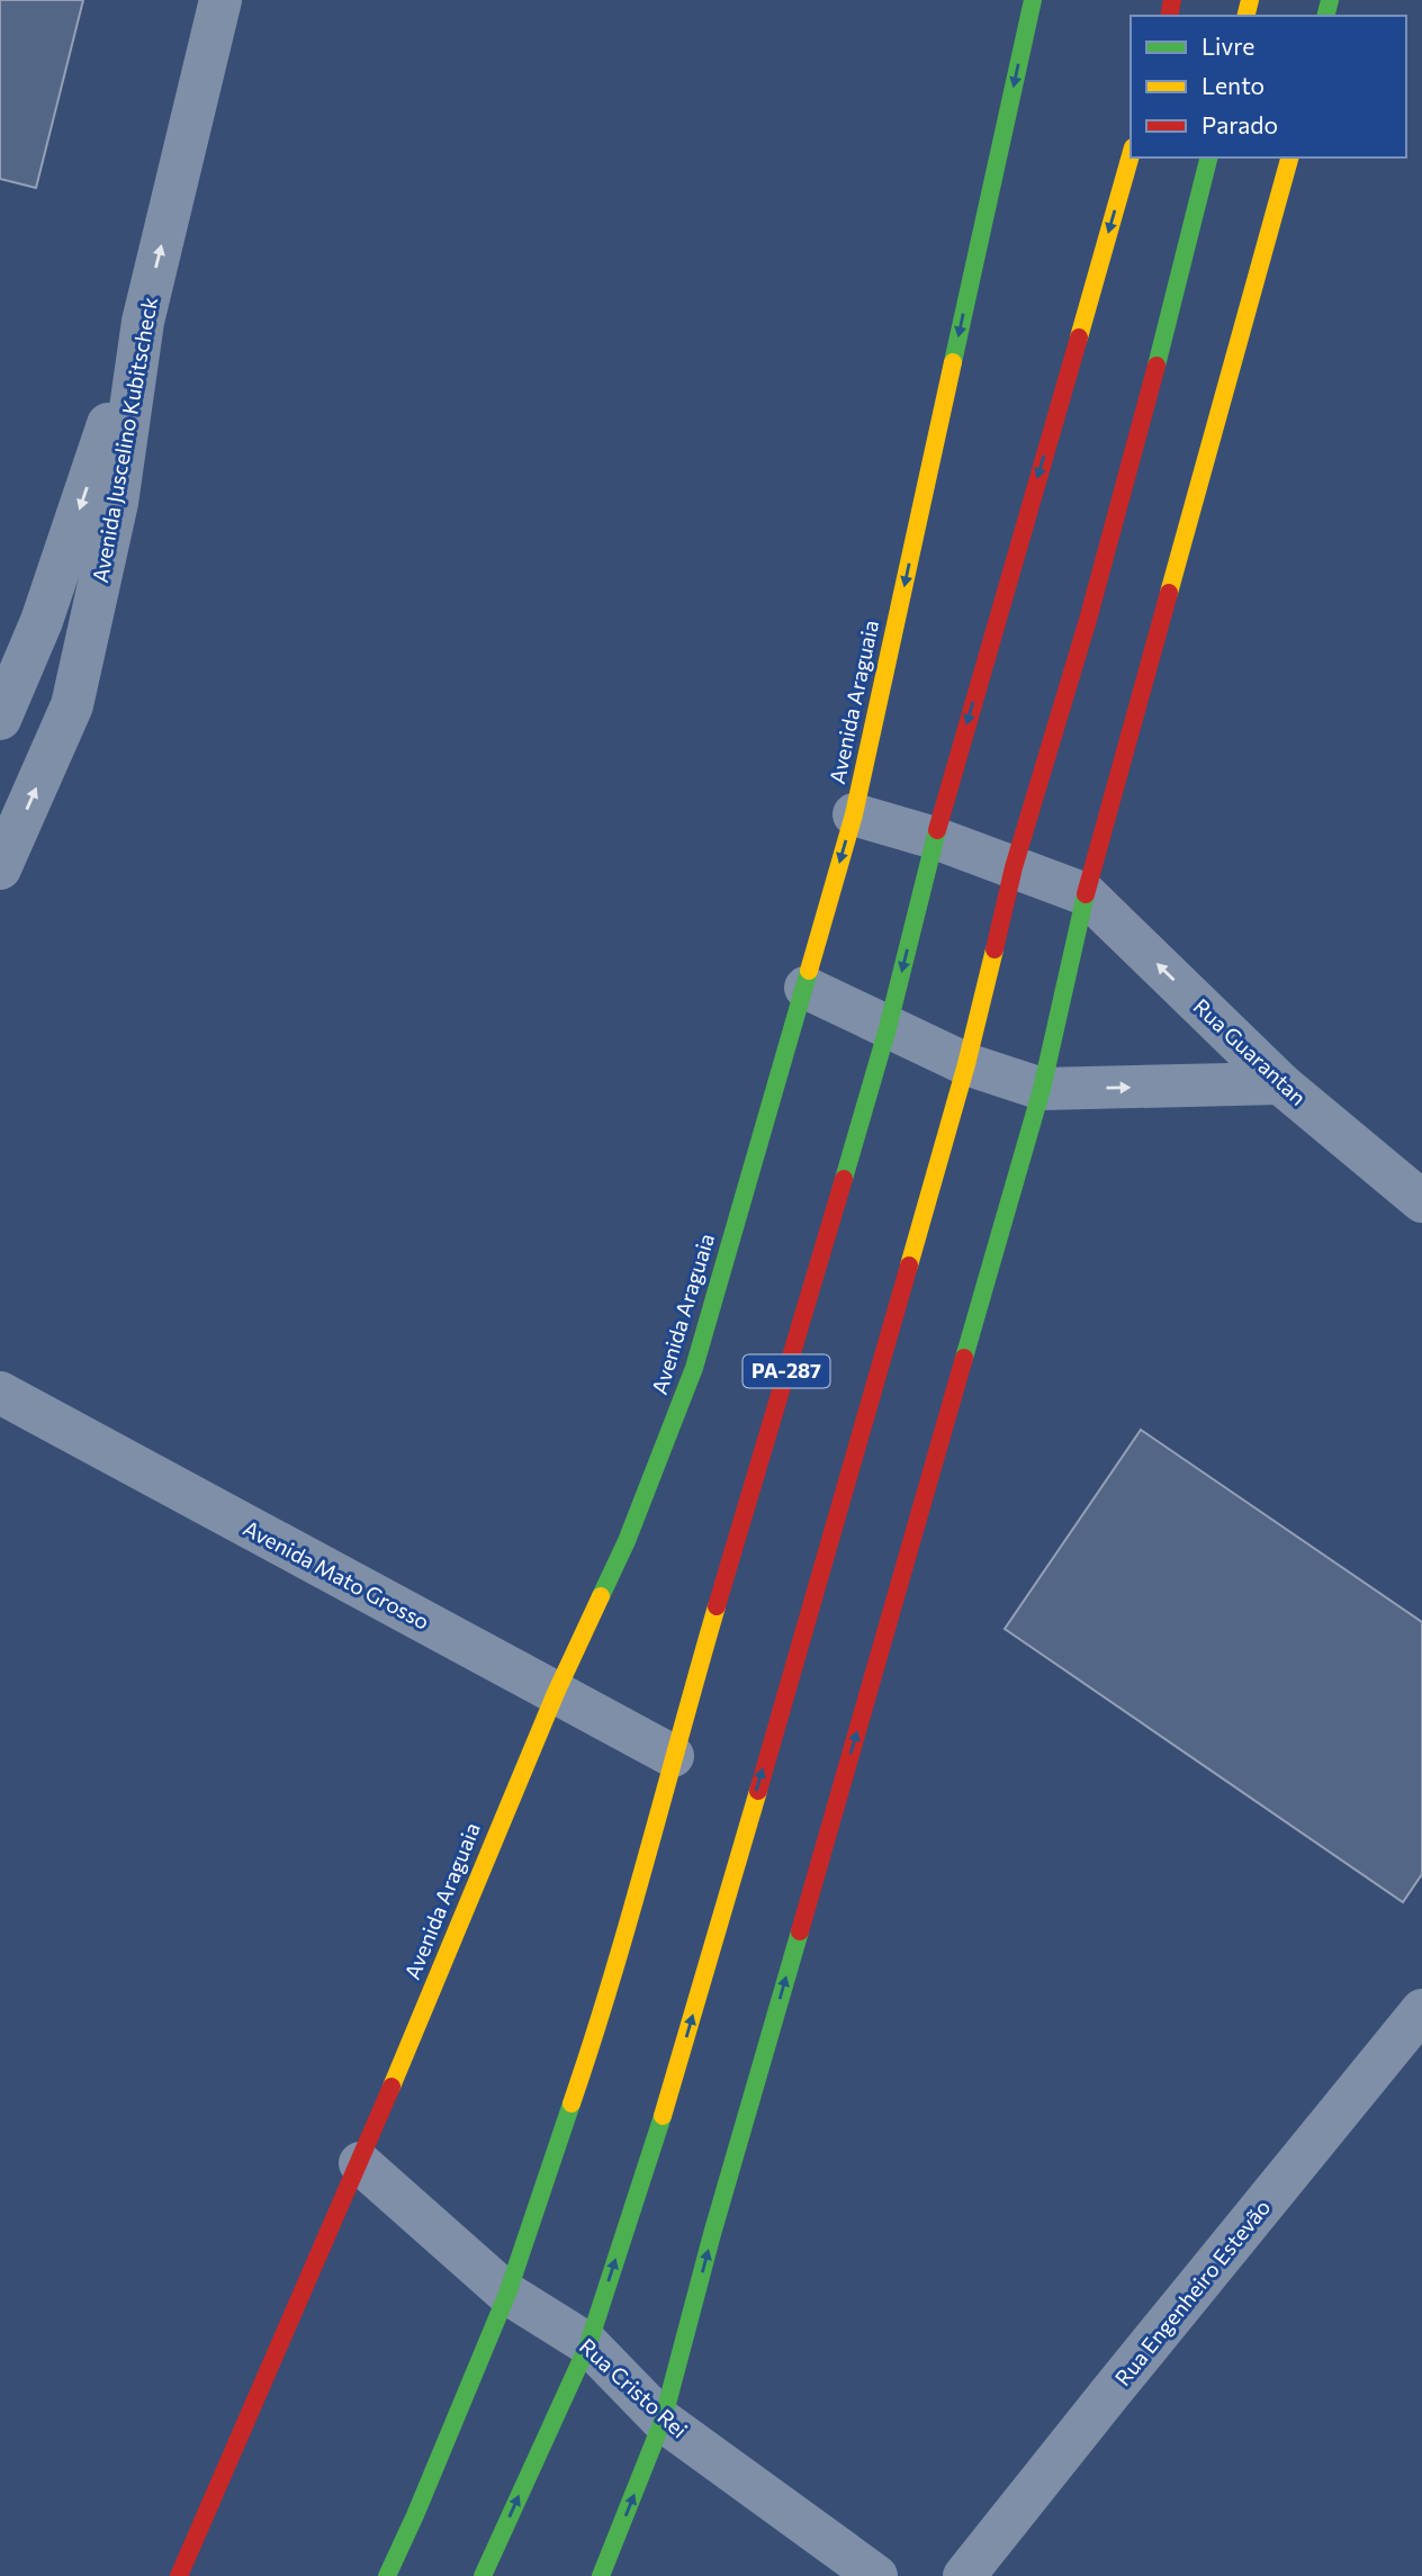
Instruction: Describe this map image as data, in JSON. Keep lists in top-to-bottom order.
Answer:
{
  "streets": {
    "street": [
      "Avenida Juscelino Kubitscheck",
      "Avenida Araguaia",
      "Rua Guarantan",
      "PA-287",
      "Avenida Mato Grosso",
      "Rua Engenheiro Estevão",
      "Rua Cristo Rei"
    ]
  },
  "crossings": [
    ["Avenida Araguaia", "Avenida Mato Grosso"],
    ["Avenida Araguaia", "Rua Cristo Rei"],
    ["PA-287", "Avenida Mato Grosso"],
    ["PA-287", "Rua Cristo Rei"]
  ],
  "one_way": ["Rua Guarantan"],
  "legend": ["Livre", "Lento", "Parado"]
}
